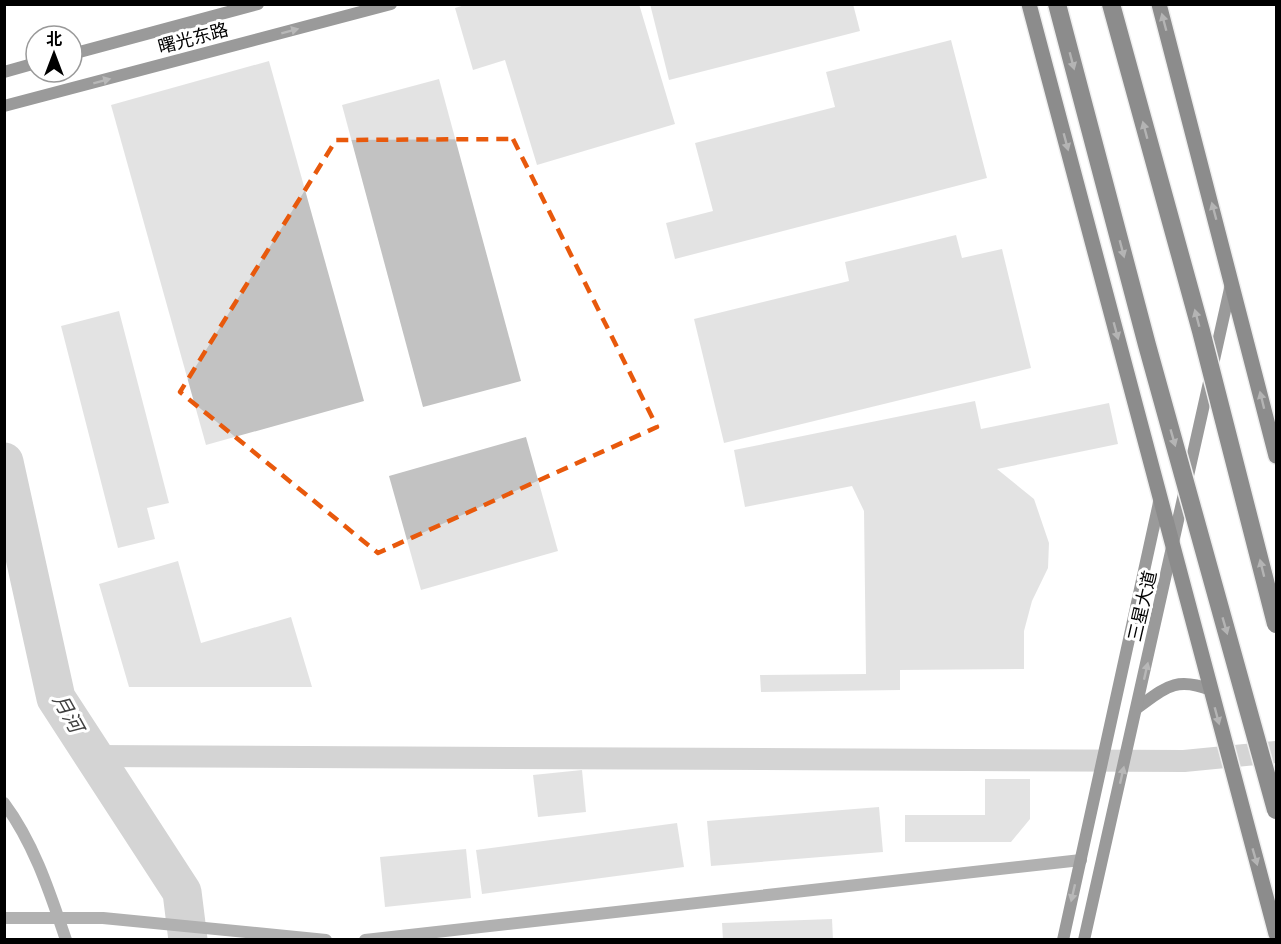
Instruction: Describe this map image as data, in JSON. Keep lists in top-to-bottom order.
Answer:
{
  "streets": {
    "street": ["曙光东路", "三星大道"]
  },
  "water": ["月河"],
  "north": "top"
}
